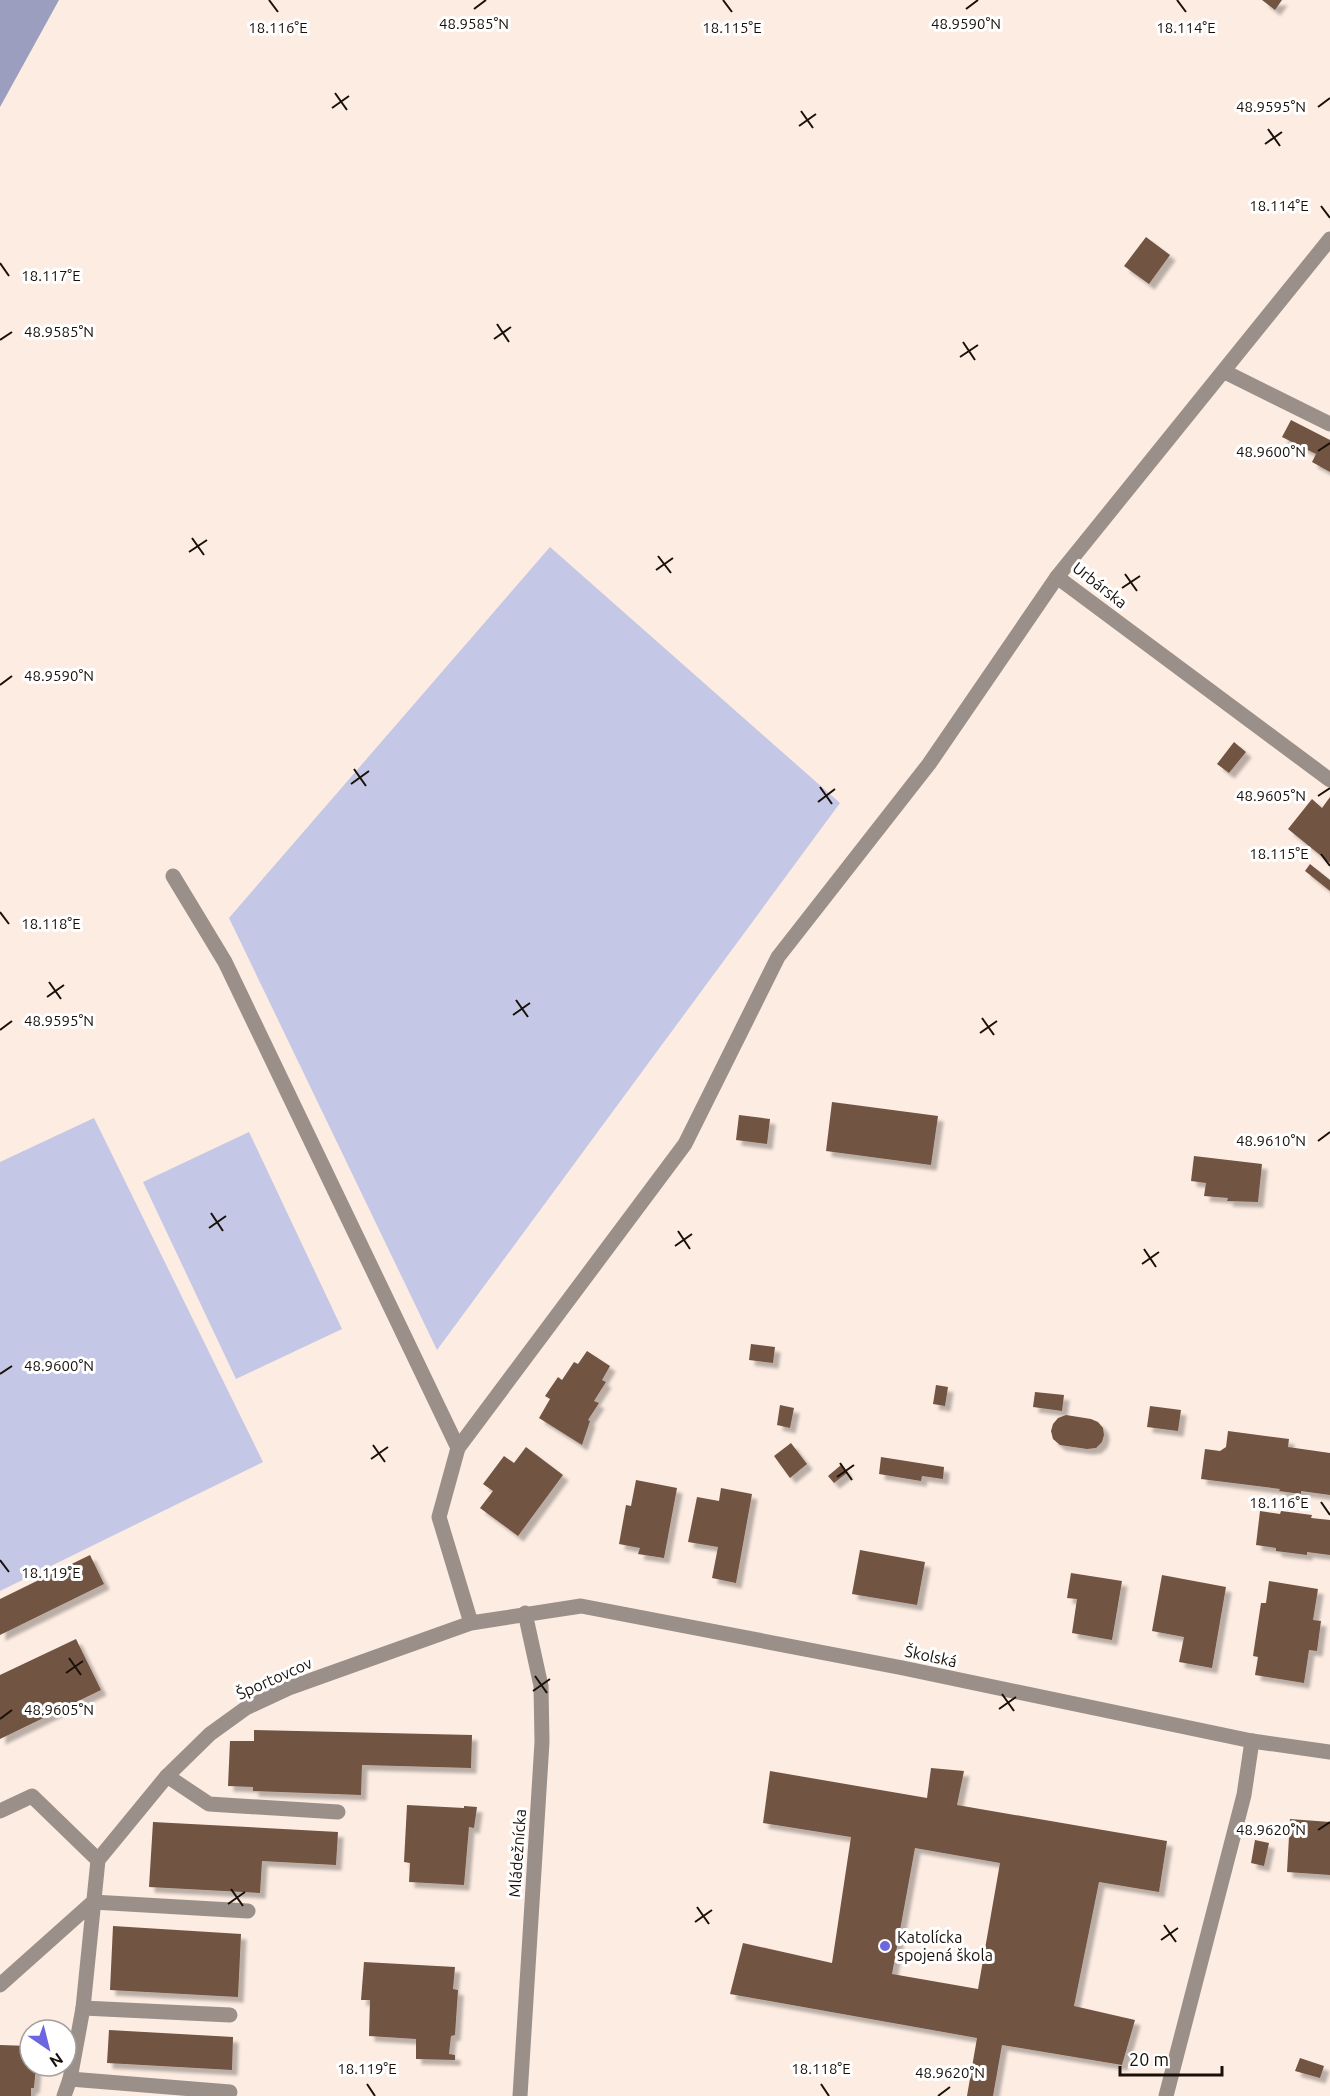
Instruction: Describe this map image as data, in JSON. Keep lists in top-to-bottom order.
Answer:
{
  "streets": {
    "street": [
      "Urbárska",
      "Školská",
      "Športovcov",
      "Mládežnícka"
    ]
  },
  "crossings": [
    ["Školská", "Športovcov"],
    ["Školská", "Mládežnícka"],
    ["Športovcov", "Mládežnícka"]
  ],
  "places": ["Katolícka spojená škola"],
  "scale_bar": "20 m",
  "north": "bottom right",
  "coordinates": [
    "48.9585°N",
    "48.9590°N",
    "18.116°E",
    "18.115°E",
    "18.114°E",
    "48.9595°N",
    "18.117°E",
    "48.9600°N",
    "48.9605°N",
    "18.118°E",
    "48.9610°N",
    "18.119°E",
    "48.9620°N"
  ]
}
